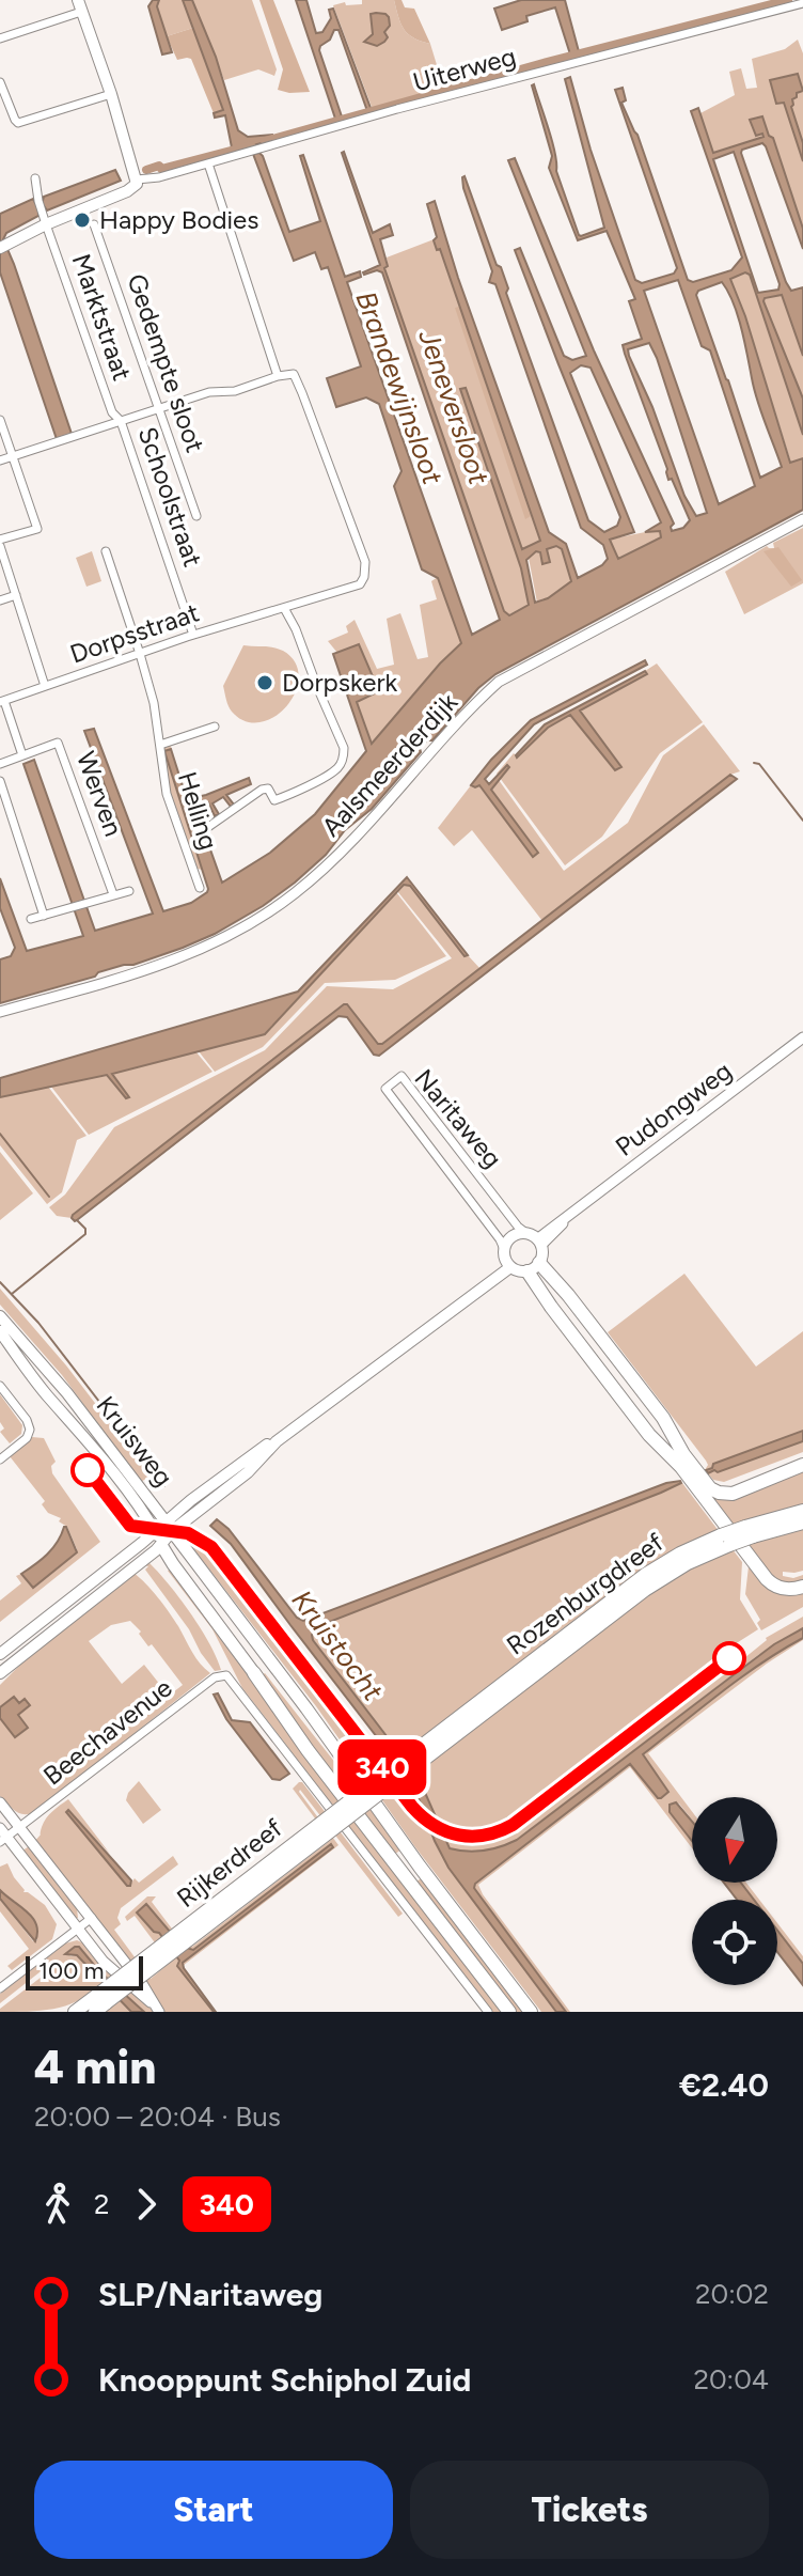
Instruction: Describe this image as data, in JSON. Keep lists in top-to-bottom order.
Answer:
{
  "streets": {
    "highway": ["Kruisweg", "Rozenburgdreef", "Rijkerdreef"],
    "street": [
      "Uiterweg",
      "Marktstraat",
      "Gedempte sloot",
      "Schoolstraat",
      "Dorpsstraat",
      "Aalsmeerderdijk",
      "Werven",
      "Helling",
      "Pudongweg",
      "Naritaweg",
      "Beechavenue"
    ]
  },
  "crossings": [
    ["Marktstraat", "Schoolstraat"],
    ["Schoolstraat", "Dorpsstraat"],
    ["Dorpsstraat", "Helling"],
    ["Pudongweg", "Naritaweg"],
    ["Rozenburgdreef", "Rijkerdreef"]
  ],
  "water": ["Brandewijnsloot", "Jeneversloot", "Kruistocht"],
  "places": ["Happy Bodies", "Dorpskerk"],
  "lines": ["bus line 340"],
  "scale_bar": "100 m",
  "north": "bottom",
  "page": {
    "on_map": "340",
    "scale": "100 m",
    "heading": ["4 min", "20:00 – 20:04 · Bus", "€2.40"],
    "legs": ["2", "340"],
    "list": [
      {
        "name": "SLP/Naritaweg",
        "value": "20:02"
      },
      {
        "name": "Knooppunt Schiphol Zuid",
        "value": "20:04"
      }
    ],
    "buttons": ["Start", "Tickets"]
  }
}
